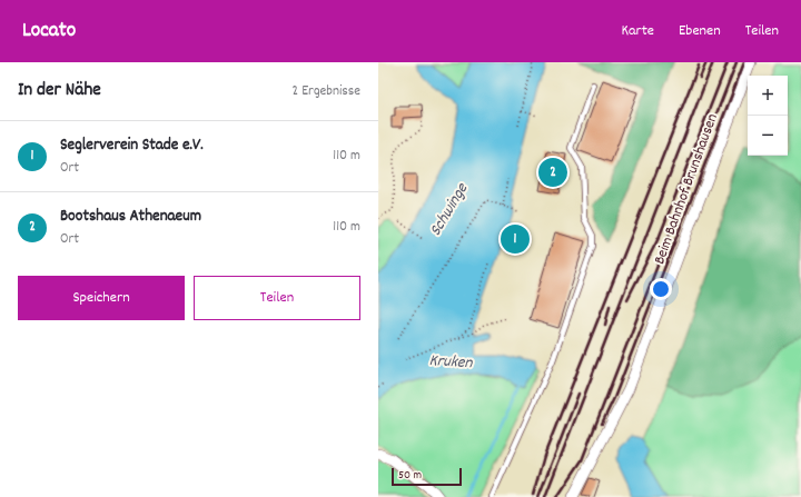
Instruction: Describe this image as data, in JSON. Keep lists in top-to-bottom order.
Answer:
{
  "streets": {
    "street": ["Beim Bahnhof Brunshausen"]
  },
  "water": ["Schwinge", "Kruken"],
  "scale_bar": "50 m",
  "page": {
    "header": "Locato",
    "nav": ["Karte", "Ebenen", "Teilen"],
    "heading": ["In der Nähe", "2 Ergebnisse"],
    "map_buttons": ["+", "−"],
    "list": [
      {
        "mark": "1",
        "name": "Seglerverein Stade e.V.",
        "note": "Ort",
        "value": "110 m"
      },
      {
        "mark": "2",
        "name": "Bootshaus Athenaeum",
        "note": "Ort",
        "value": "110 m"
      }
    ],
    "pins": ["2", "1"],
    "buttons": ["Speichern", "Teilen"],
    "scale": "50 m"
  }
}
